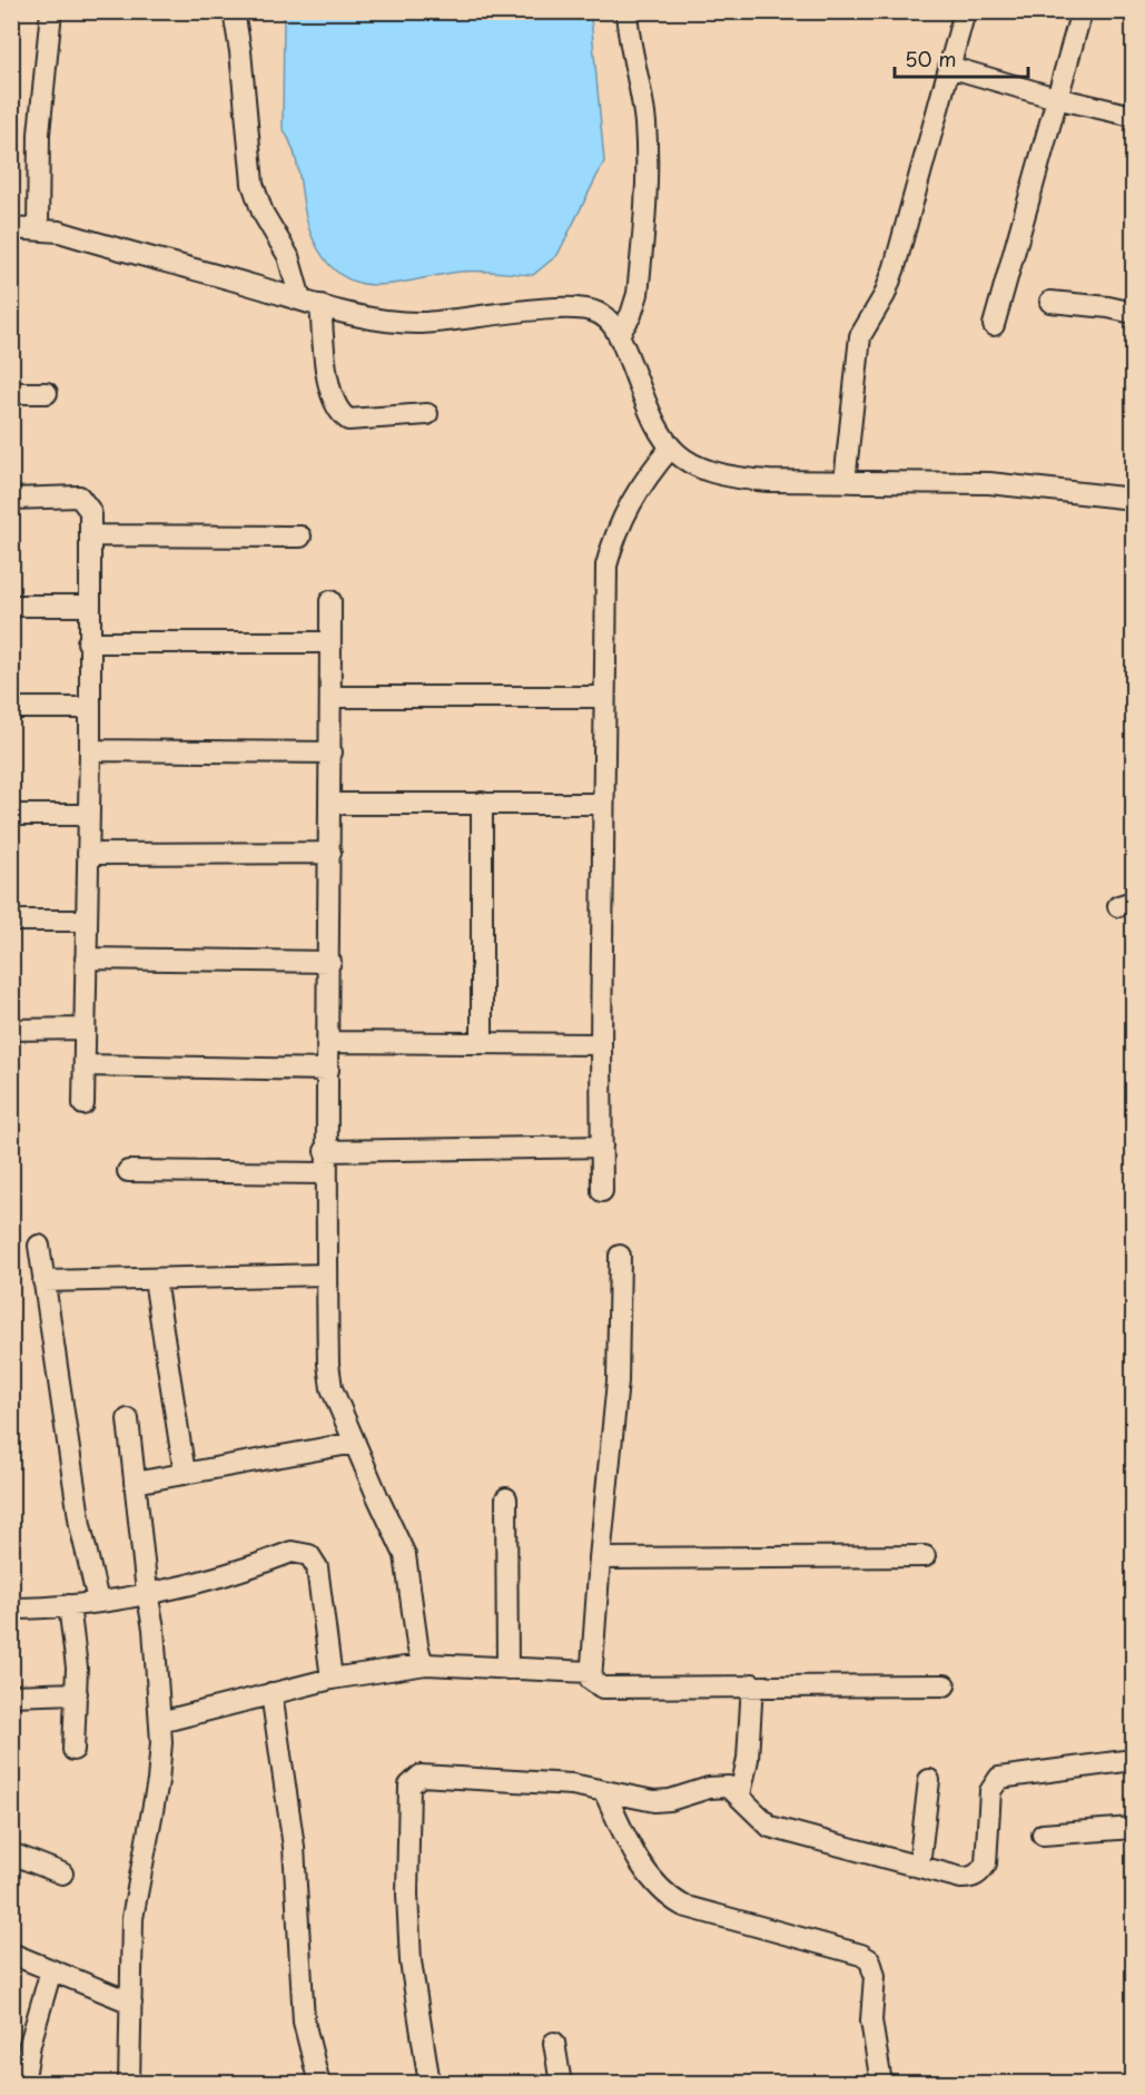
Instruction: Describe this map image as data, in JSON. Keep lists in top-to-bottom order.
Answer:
{
  "scale_bar": "50 m"
}
